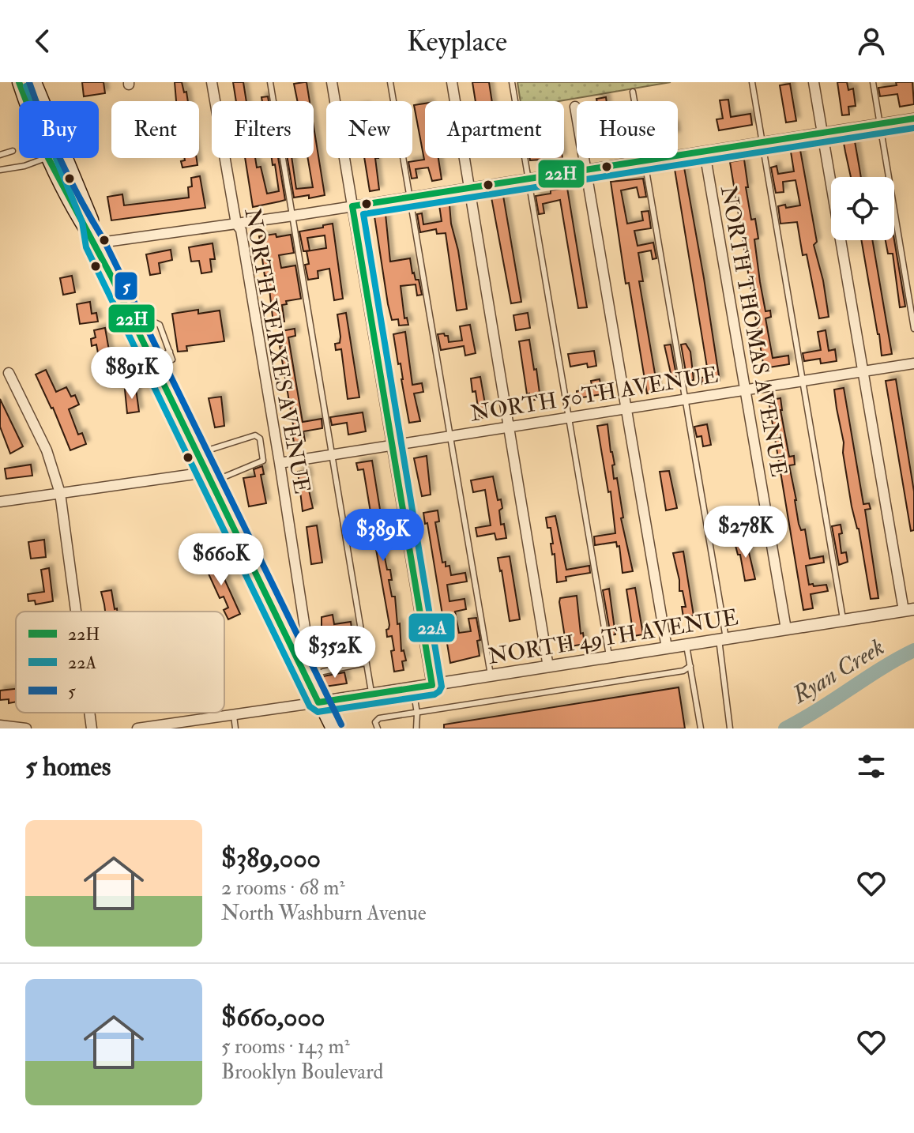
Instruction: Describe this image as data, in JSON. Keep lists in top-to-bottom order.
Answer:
{
  "streets": {
    "street": [
      "NORTH THOMAS AVENUE",
      "NORTH XERXES AVENUE",
      "NORTH 50TH AVENUE",
      "NORTH 49TH AVENUE"
    ]
  },
  "crossings": [
    ["NORTH THOMAS AVENUE", "NORTH 50TH AVENUE"],
    ["NORTH THOMAS AVENUE", "NORTH 49TH AVENUE"],
    ["NORTH XERXES AVENUE", "NORTH 50TH AVENUE"]
  ],
  "water": ["Ryan Creek"],
  "lines": ["transit line 22H", "transit line 5", "transit line 22A"],
  "legend": ["22H", "22A", "5"],
  "page": {
    "header": "Keyplace",
    "chip": [
      "Buy",
      "Rent",
      "Filters",
      "New",
      "Apartment",
      "House"
    ],
    "price": [
      "$891K",
      "$278K",
      "$389K",
      "$660K",
      "$352K"
    ],
    "heading": "5 homes",
    "list": [
      {
        "name": "$389,000",
        "note": "2 rooms · 68 m² · North Washburn Avenue"
      },
      {
        "name": "$660,000",
        "note": "5 rooms · 143 m² · Brooklyn Boulevard"
      }
    ]
  }
}
